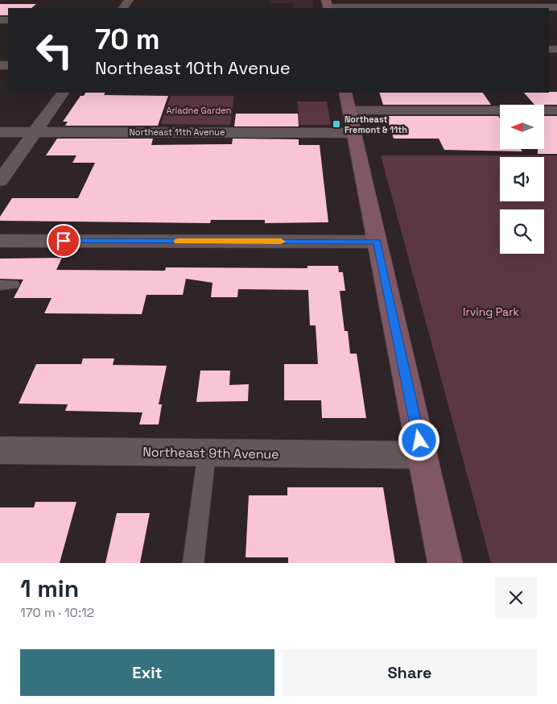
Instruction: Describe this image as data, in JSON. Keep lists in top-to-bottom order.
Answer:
{
  "streets": {
    "street": ["Northeast 11th Avenue", "Northeast 9th Avenue"]
  },
  "parks": ["Ariadne Garden", "Irving Park"],
  "places": {
    "transit": ["Northeast Fremont & 11th"]
  },
  "north": "left",
  "page": {
    "turn": ["70 m", "Northeast 10th Avenue"],
    "heading": ["1 min", "170 m · 10:12"],
    "buttons": ["Exit", "Share"]
  }
}
